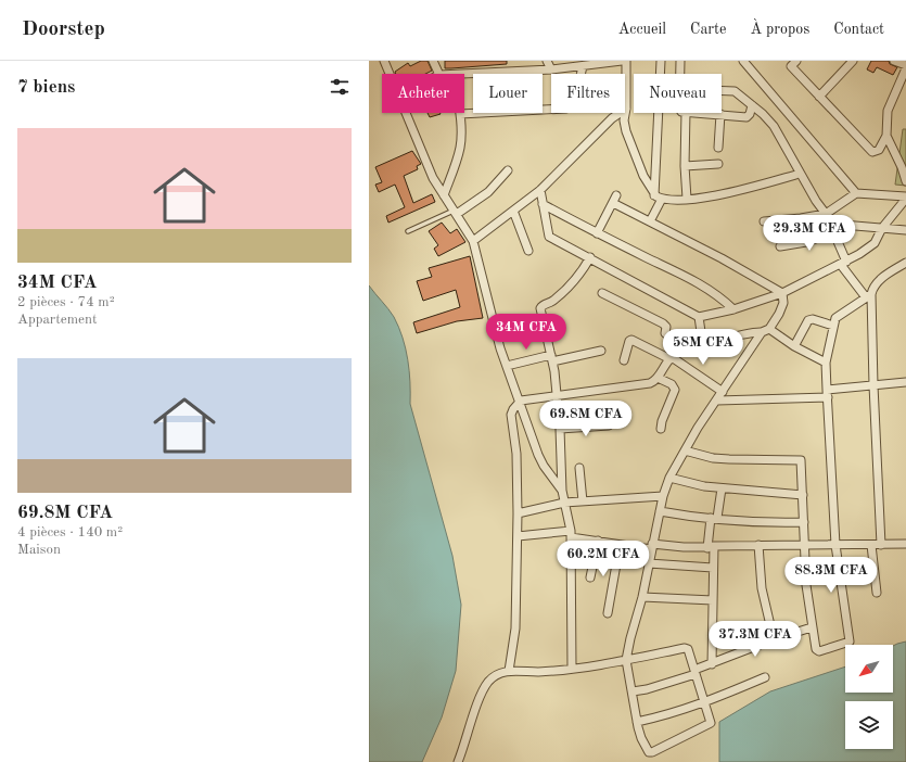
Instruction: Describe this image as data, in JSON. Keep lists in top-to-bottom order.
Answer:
{
  "north": "bottom left",
  "page": {
    "header": "Doorstep",
    "nav": [
      "Accueil",
      "Carte",
      "À propos",
      "Contact"
    ],
    "heading": "7 biens",
    "chip": [
      "Acheter",
      "Louer",
      "Filtres",
      "Nouveau"
    ],
    "list": [
      {
        "name": "34M CFA",
        "note": "2 pièces · 74 m² · Appartement"
      },
      {
        "name": "69.8M CFA",
        "note": "4 pièces · 140 m² · Maison"
      }
    ],
    "price": [
      "29.3M CFA",
      "34M CFA",
      "58M CFA",
      "69.8M CFA",
      "60.2M CFA",
      "88.3M CFA",
      "37.3M CFA"
    ]
  }
}
